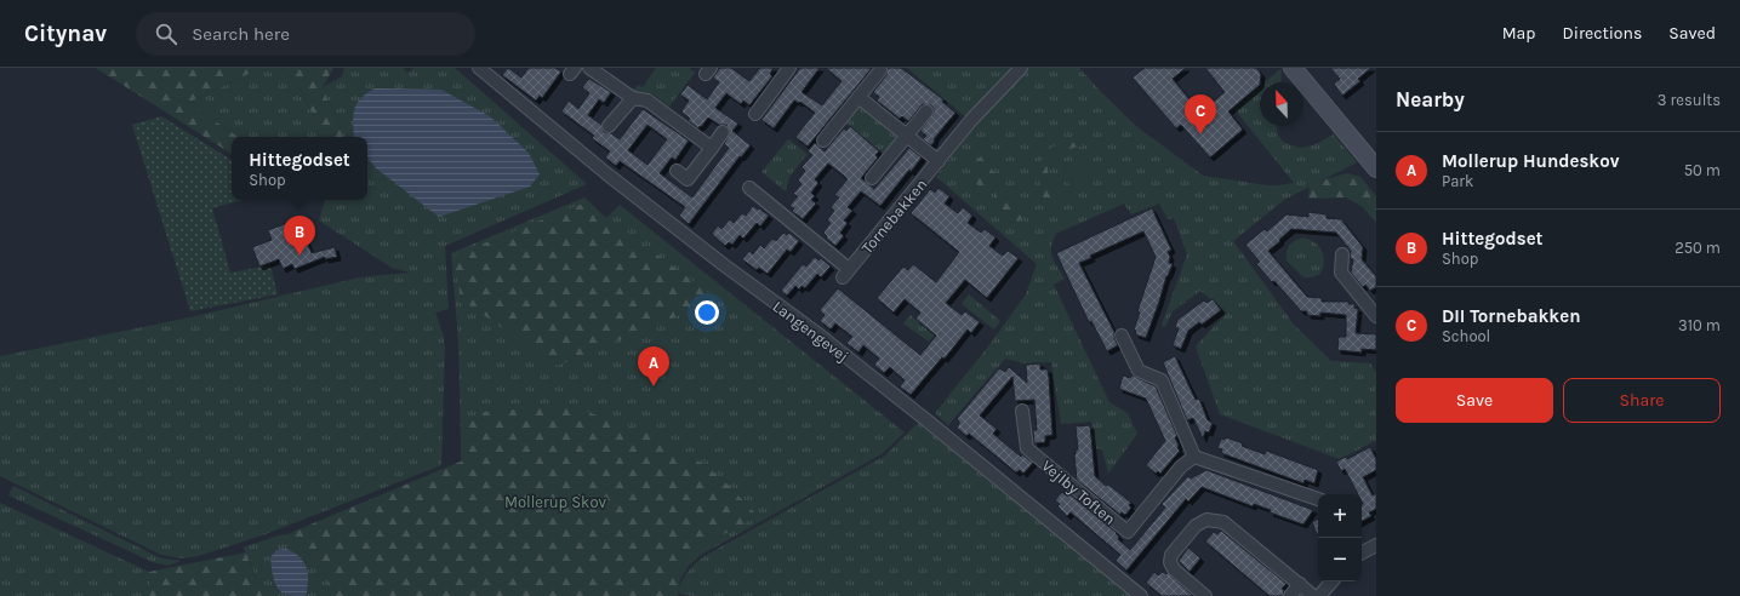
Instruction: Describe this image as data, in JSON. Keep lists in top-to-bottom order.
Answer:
{
  "streets": {
    "street": ["Tornebakken", "Langengevej", "Vejlby Toften"]
  },
  "parks": ["Mollerup Skov"],
  "north": "top",
  "page": {
    "header": "Citynav",
    "search": "Search here",
    "nav": ["Map", "Directions", "Saved"],
    "heading": ["Nearby", "3 results"],
    "pins": ["C", "B", "A"],
    "list": [
      {
        "mark": "A",
        "name": "Mollerup Hundeskov",
        "note": "Park",
        "value": "50 m"
      },
      {
        "mark": "B",
        "name": "Hittegodset",
        "note": "Shop",
        "value": "250 m"
      },
      {
        "mark": "C",
        "name": "DII Tornebakken",
        "note": "School",
        "value": "310 m"
      }
    ],
    "popup": ["Hittegodset", "Shop"],
    "buttons": ["Save", "Share"],
    "map_buttons": ["+", "−"]
  }
}
